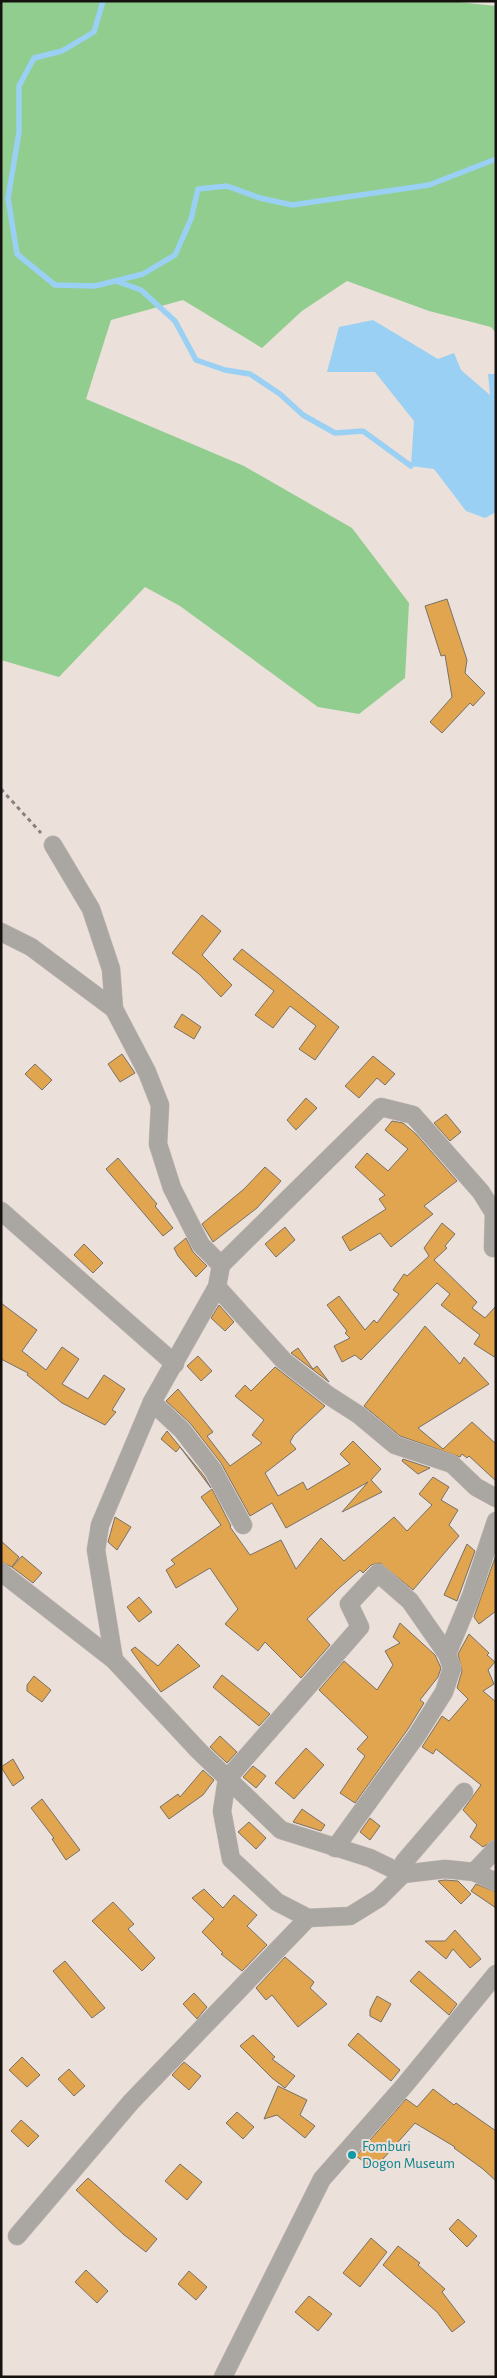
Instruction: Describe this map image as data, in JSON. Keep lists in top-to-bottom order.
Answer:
{
  "places": ["Fomburi Dogon Museum"]
}
